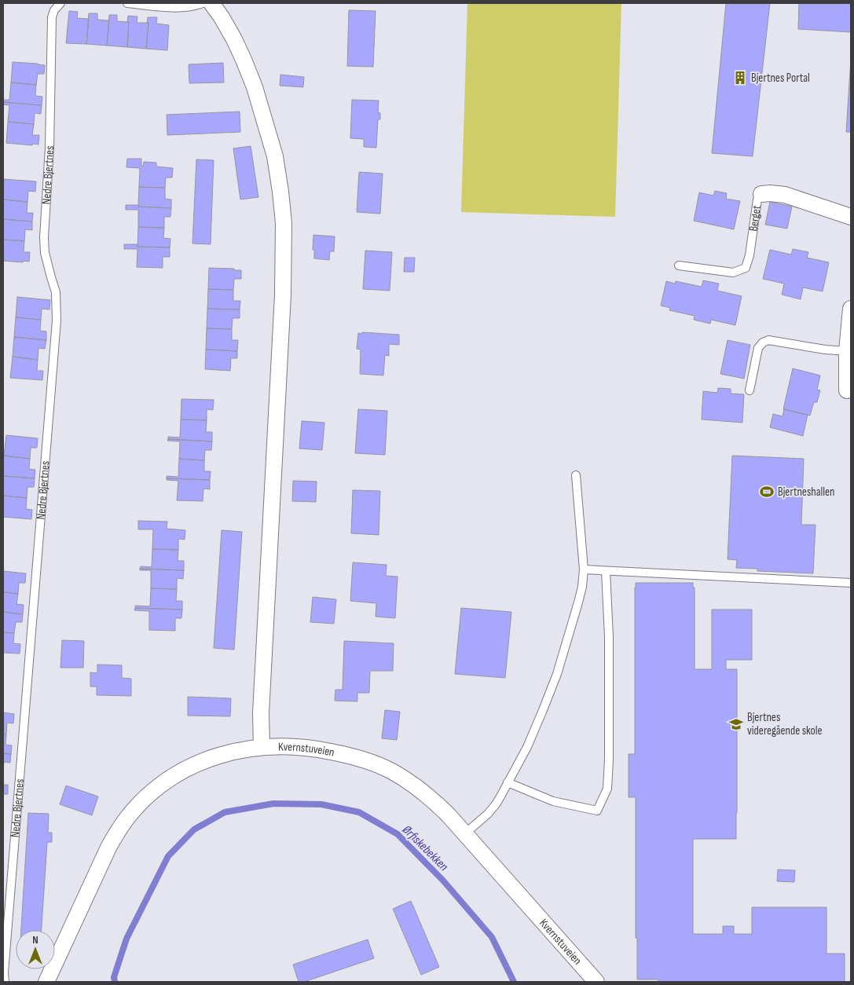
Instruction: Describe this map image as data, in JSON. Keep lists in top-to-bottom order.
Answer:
{
  "streets": {
    "street": ["Berget", "Kvernstuveien"],
    "lane": ["Nedre Bjertnes"]
  },
  "water": ["Ørfiskebekken"],
  "places": {
    "building": ["Bjertnes Portal"],
    "sports": ["Bjertneshallen"],
    "school or university": ["Bjertnes videregående skole"]
  },
  "north": "top"
}
